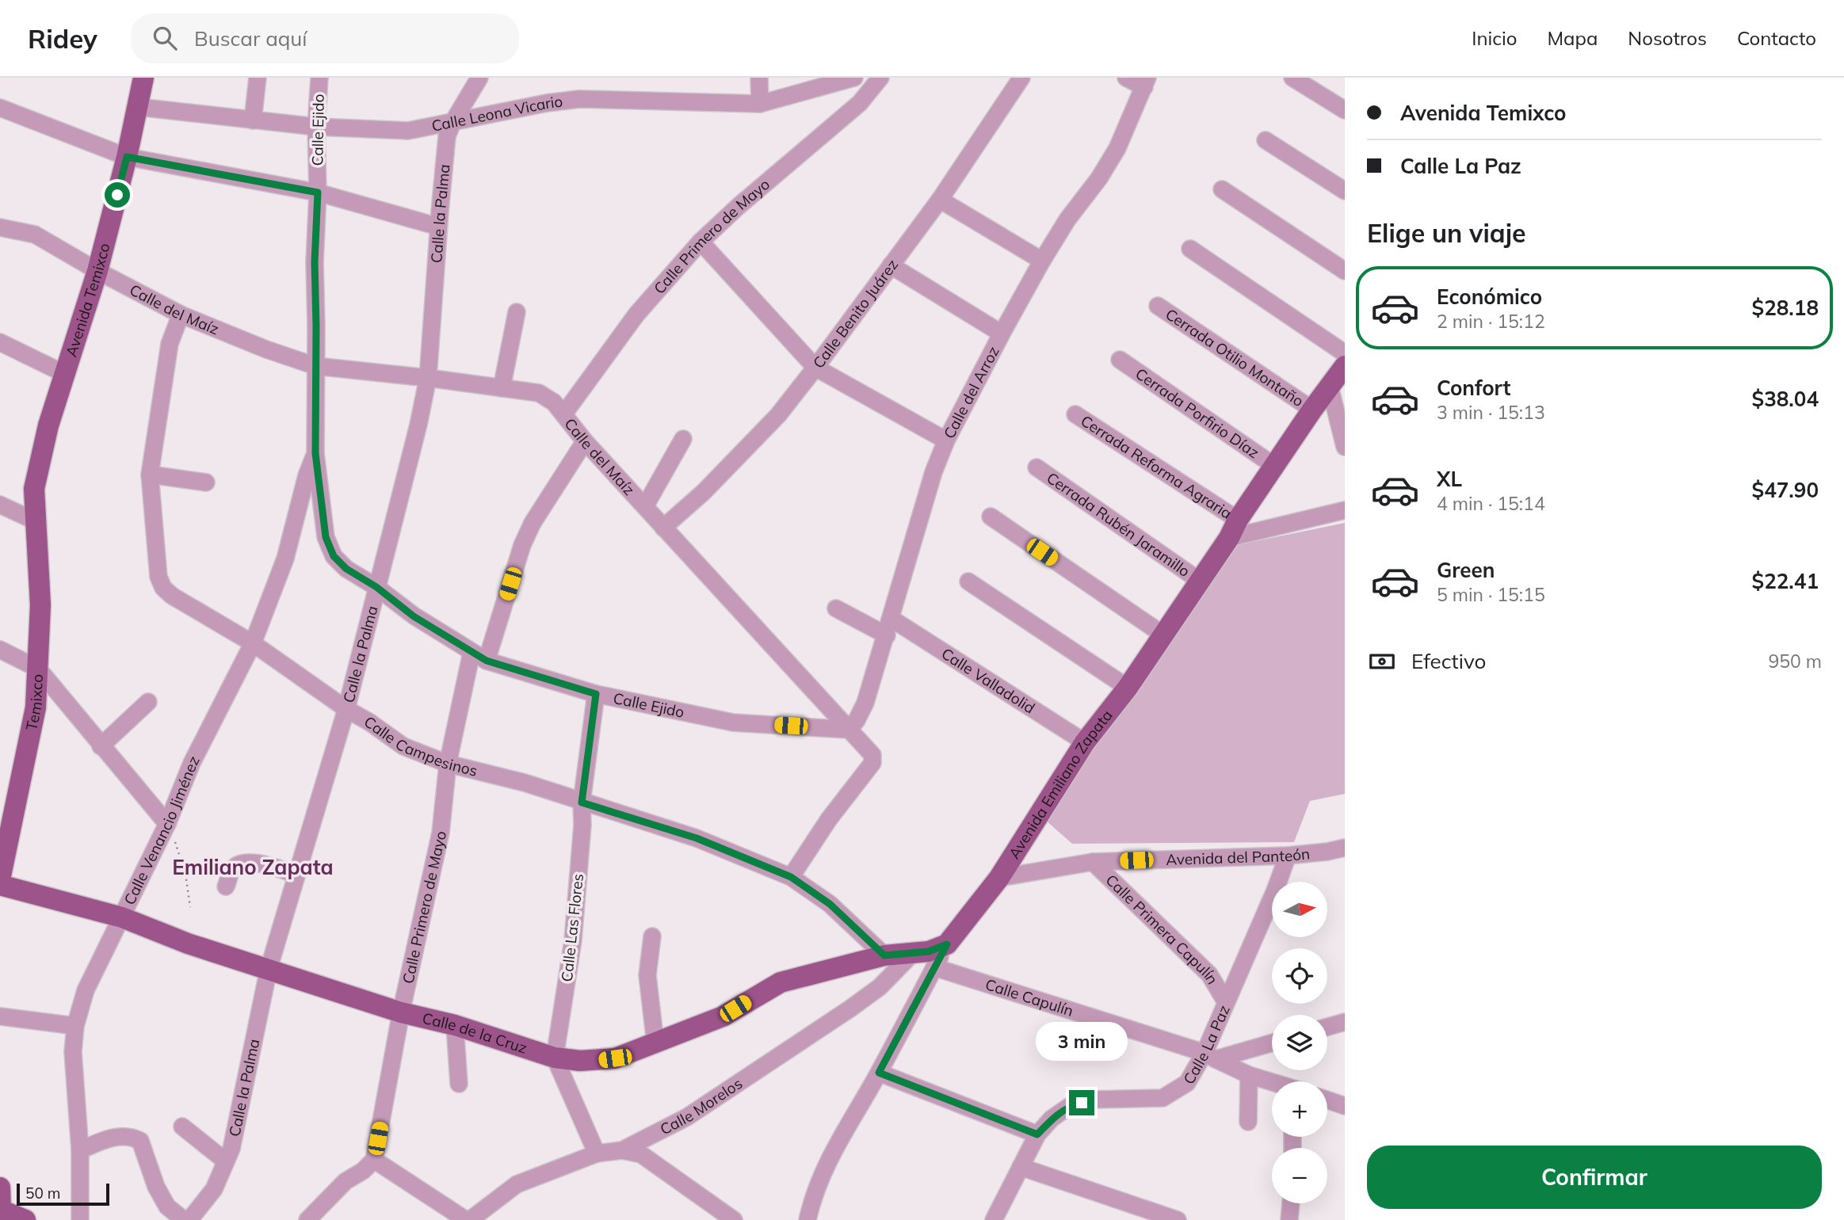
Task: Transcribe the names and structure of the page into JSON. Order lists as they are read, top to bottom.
{
  "streets": {
    "main road": [
      "Avenida Temixco",
      "Temixco",
      "Avenida Emiliano Zapata",
      "Calle de la Cruz"
    ],
    "street": [
      "Calle Leona Vicario",
      "Calle Ejido",
      "Calle la Palma",
      "Calle Primero de Mayo",
      "Calle del Maíz",
      "Calle Benito Juárez",
      "Cerrada Otilio Montaño",
      "Calle del Arroz",
      "Cerrada Porfirio Díaz",
      "Cerrada Reforma Agraria",
      "Cerrada Rubén Jaramillo",
      "Calle Valladolid",
      "Calle Campesinos",
      "Calle Venancio Jiménez",
      "Avenida del Panteón",
      "Calle Las Flores",
      "Calle Primera Capulín",
      "Calle Capulín",
      "Calle La Paz",
      "Calle Morelos"
    ]
  },
  "crossings": [
    ["Calle Leona Vicario", "Calle Ejido"],
    ["Calle Leona Vicario", "Calle la Palma"],
    ["Calle Leona Vicario", "Avenida Temixco"],
    ["Calle Ejido", "Calle la Palma"],
    ["Calle Ejido", "Calle Primero de Mayo"],
    ["Calle Ejido", "Calle del Maíz"],
    ["Calle Ejido", "Calle del Arroz"],
    ["Calle Ejido", "Calle Venancio Jiménez"],
    ["Calle Ejido", "Calle Las Flores"],
    ["Calle la Palma", "Calle del Maíz"],
    ["Calle la Palma", "Calle Campesinos"],
    ["Calle la Palma", "Calle de la Cruz"],
    ["Calle Primero de Mayo", "Calle del Maíz"],
    ["Calle Primero de Mayo", "Calle Campesinos"],
    ["Calle Primero de Mayo", "Calle de la Cruz"],
    ["Avenida Temixco", "Calle del Maíz"],
    ["Avenida Temixco", "Temixco"],
    ["Calle del Maíz", "Calle Benito Juárez"],
    ["Calle del Maíz", "Calle del Arroz"],
    ["Calle del Maíz", "Calle Campesinos"],
    ["Cerrada Otilio Montaño", "Avenida Emiliano Zapata"],
    ["Calle del Arroz", "Calle Valladolid"],
    ["Cerrada Porfirio Díaz", "Avenida Emiliano Zapata"],
    ["Cerrada Reforma Agraria", "Avenida Emiliano Zapata"],
    ["Cerrada Rubén Jaramillo", "Avenida Emiliano Zapata"],
    ["Calle Valladolid", "Avenida Emiliano Zapata"],
    ["Calle Campesinos", "Calle Venancio Jiménez"],
    ["Calle Campesinos", "Calle Las Flores"],
    ["Calle Campesinos", "Calle de la Cruz"],
    ["Avenida Emiliano Zapata", "Avenida del Panteón"],
    ["Avenida Emiliano Zapata", "Calle Capulín"],
    ["Avenida Emiliano Zapata", "Calle de la Cruz"],
    ["Calle Venancio Jiménez", "Calle de la Cruz"],
    ["Avenida del Panteón", "Calle Primera Capulín"],
    ["Avenida del Panteón", "Calle La Paz"],
    ["Calle Las Flores", "Calle de la Cruz"],
    ["Calle Primera Capulín", "Calle La Paz"],
    ["Calle Capulín", "Calle La Paz"],
    ["Calle de la Cruz", "Calle Morelos"]
  ],
  "districts": ["Emiliano Zapata"],
  "scale_bar": "50 m",
  "north": "right",
  "page": {
    "header": "Ridey",
    "search": "Buscar aquí",
    "nav": [
      "Inicio",
      "Mapa",
      "Nosotros",
      "Contacto"
    ],
    "banner": ["Avenida Temixco", "Calle La Paz"],
    "heading": "Elige un viaje",
    "list": [
      {
        "name": "Económico",
        "note": "2 min · 15:12",
        "value": "$28.18"
      },
      {
        "name": "Confort",
        "note": "3 min · 15:13",
        "value": "$38.04"
      },
      {
        "name": "XL",
        "note": "4 min · 15:14",
        "value": "$47.90"
      },
      {
        "name": "Green",
        "note": "5 min · 15:15",
        "value": "$22.41"
      }
    ],
    "pay": ["Efectivo", "950 m"],
    "map_buttons": ["+", "−"],
    "bubble": "3 min",
    "buttons": "Confirmar",
    "scale": "50 m"
  }
}
